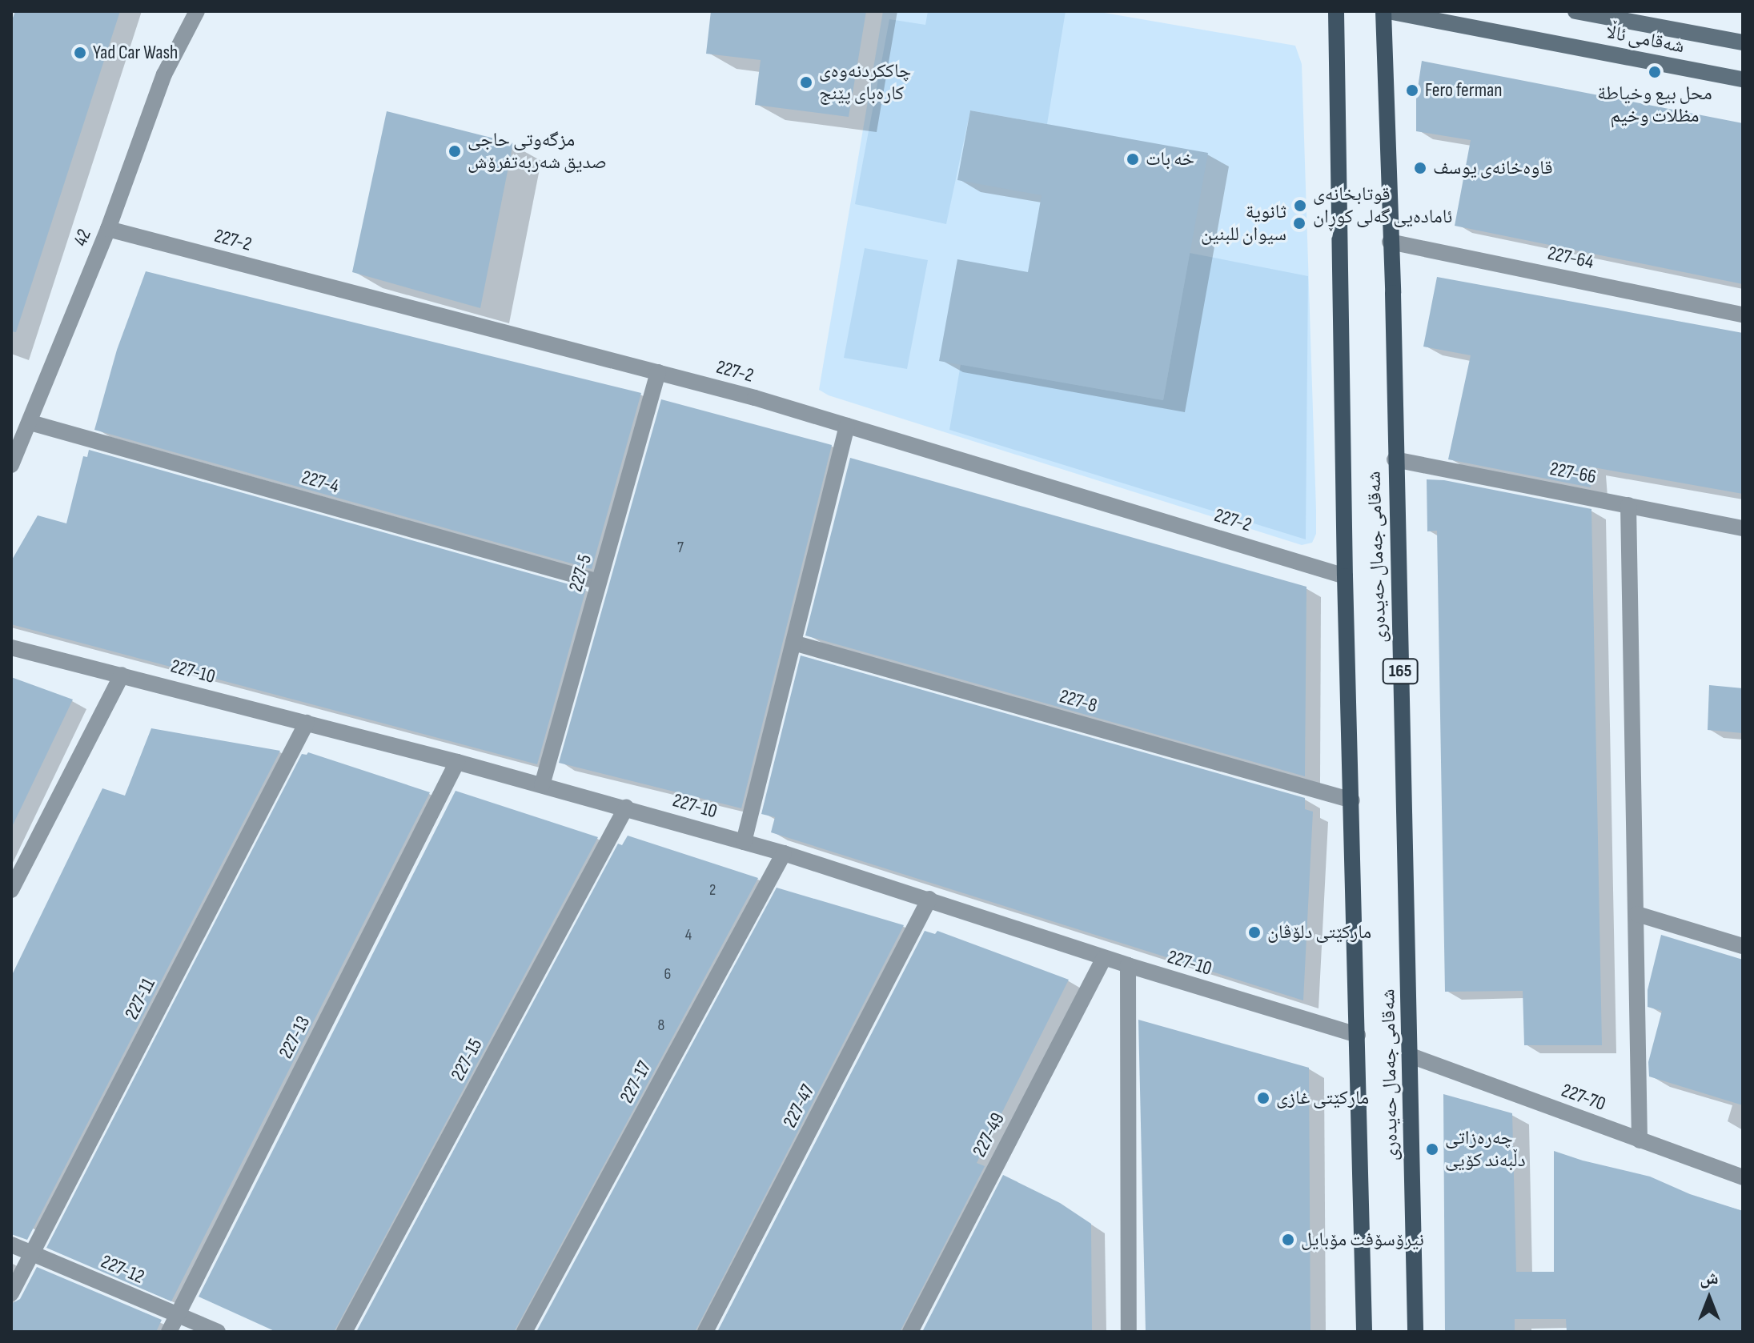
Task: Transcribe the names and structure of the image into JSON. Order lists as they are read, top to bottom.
{
  "streets": {
    "main road": ["شه‌قامی ئاڵا", "شەقامی جەمال حەیدەری", "165"],
    "street": [
      "42",
      "227-2",
      "227-64",
      "227-66",
      "227-4",
      "227-5",
      "227-10",
      "227-8",
      "227-11",
      "227-13",
      "227-15",
      "227-17",
      "227-70",
      "227-47",
      "227-49",
      "227-12"
    ]
  },
  "crossings": [
    ["شه‌قامی ئاڵا", "شەقامی جەمال حەیدەری"],
    ["42", "227-2"],
    ["42", "227-4"],
    ["227-2", "شەقامی جەمال حەیدەری"],
    ["227-2", "227-5"],
    ["227-64", "شەقامی جەمال حەیدەری"],
    ["227-66", "شەقامی جەمال حەیدەری"],
    ["227-4", "227-5"],
    ["شەقامی جەمال حەیدەری", "227-10"],
    ["شەقامی جەمال حەیدەری", "227-8"],
    ["شەقامی جەمال حەیدەری", "227-70"],
    ["227-5", "227-10"],
    ["227-10", "227-11"],
    ["227-10", "227-13"],
    ["227-10", "227-15"],
    ["227-10", "227-17"],
    ["227-10", "227-47"],
    ["227-10", "227-49"],
    ["227-11", "227-12"],
    ["227-13", "227-12"]
  ],
  "places": [
    "Yad Car Wash",
    "محل بيع وخياطة مظلات وخيم",
    "چاككردنەوەی كارەبای پێنج",
    "Fero ferman",
    "مزگەوتی حاجی صدیق شەربەتفرۆش",
    "خه بات",
    "قاوەخانەی یوسف",
    "قوتابخانەی ئامادەیی گەلی کوڕان",
    "ثانوية سيوان للبنين",
    "ماركێتی دلۆڤان",
    "ماركێتی غازی",
    "چەرەزاتی دڵبەند کۆیی",
    "نیرۆسۆفت مۆبایل"
  ],
  "house_numbers": [
    "7",
    "2",
    "4",
    "6",
    "8"
  ],
  "north": "top"
}
